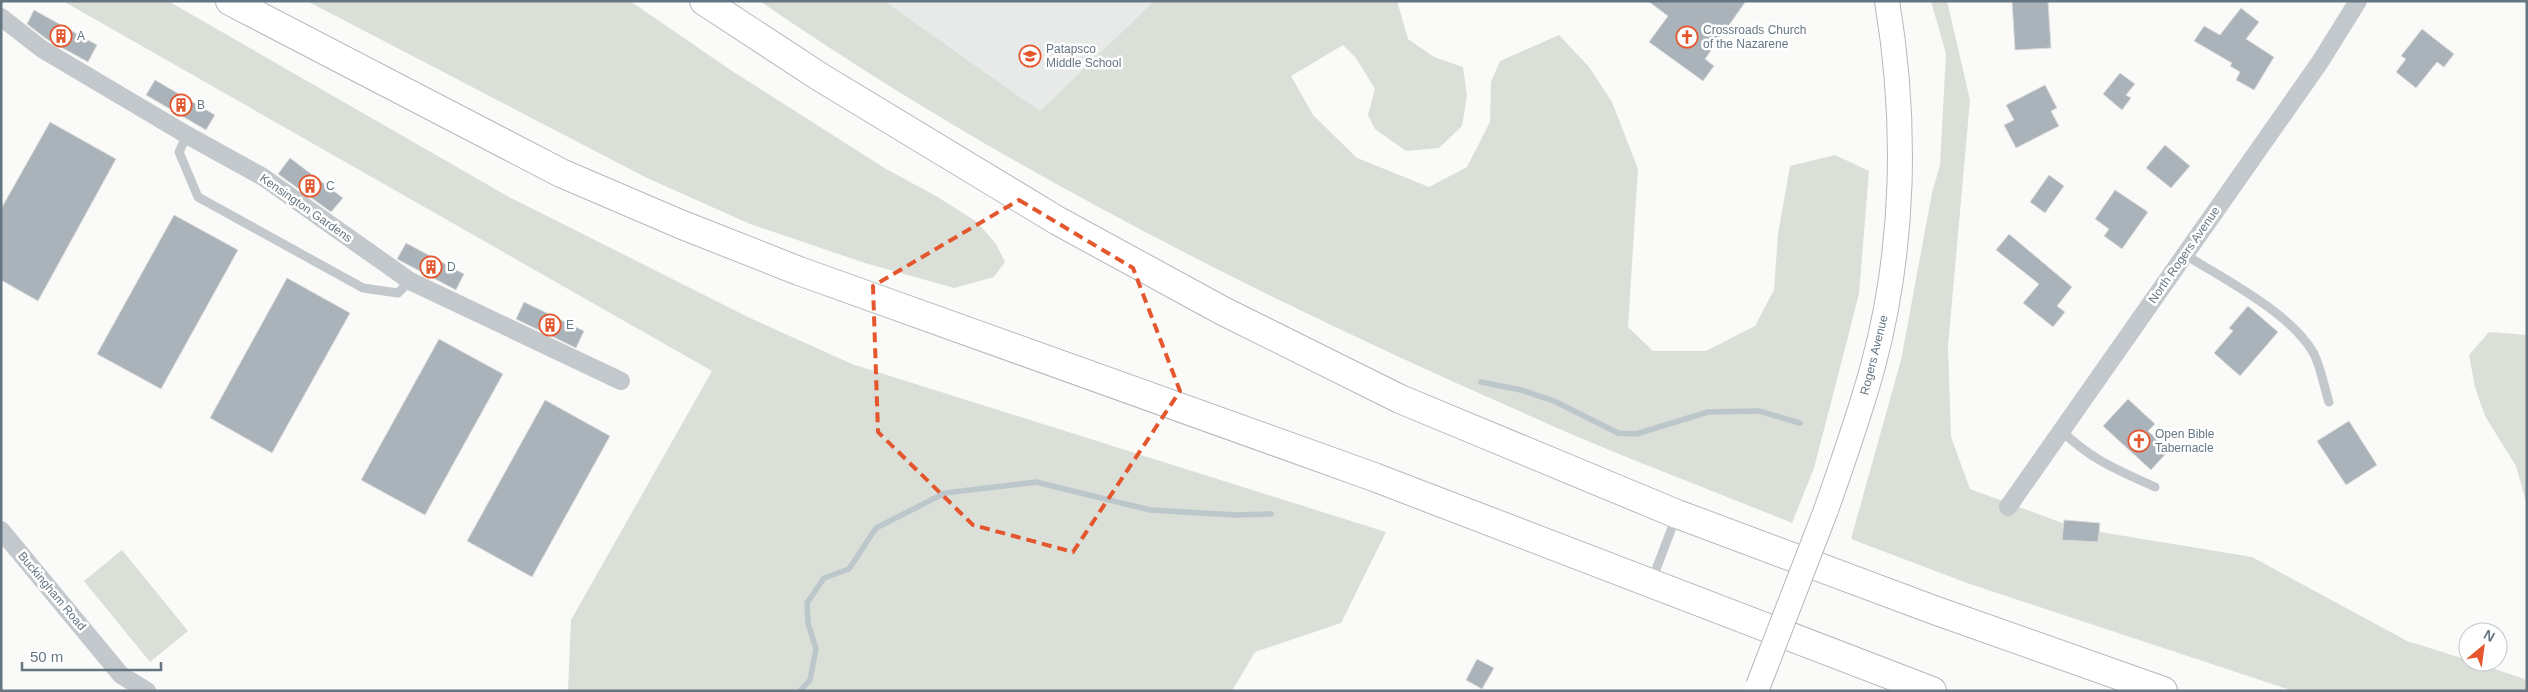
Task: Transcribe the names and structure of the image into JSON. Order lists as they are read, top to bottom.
{
  "streets": {
    "main road": ["Rogers Avenue"],
    "street": ["Kensington Gardens", "North Rogers Avenue", "Buckingham Road"]
  },
  "places": {
    "building": [
      "A",
      "B",
      "C",
      "D",
      "E"
    ],
    "church": ["Crossroads Church of the Nazarene", "Open Bible Tabernacle"],
    "school or university": ["Patapsco Middle School"]
  },
  "scale_bar": "50 m",
  "north": "top right"
}
